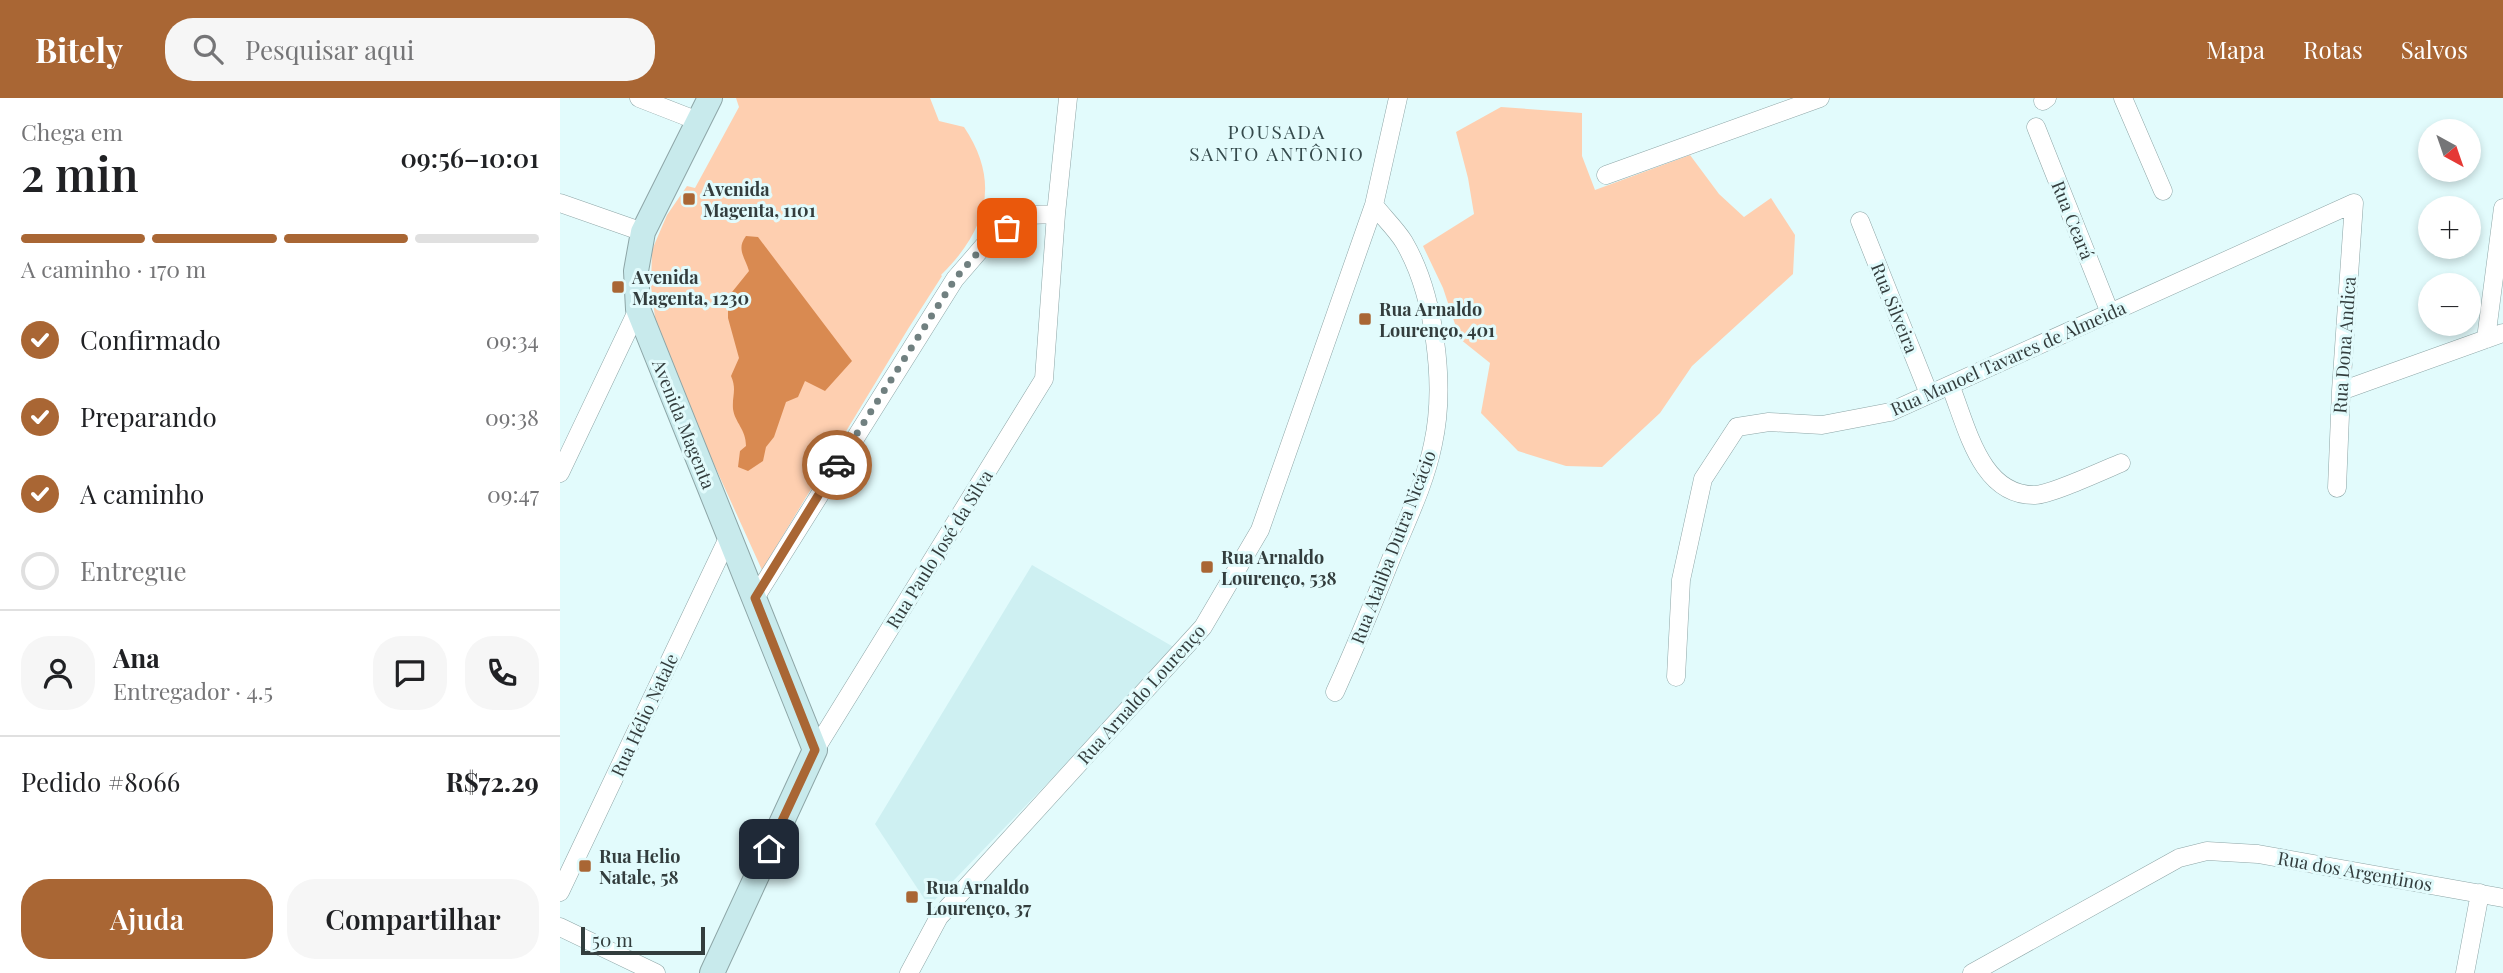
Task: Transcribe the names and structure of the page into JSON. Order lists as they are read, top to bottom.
{
  "streets": {
    "street": [
      "Rua Ceará",
      "Rua Silveira",
      "Rua Dona Andica",
      "Rua Manoel Tavares de Almeida",
      "Avenida Magenta",
      "Rua Ataliba Dutra Nicácio",
      "Rua Paulo José da Silva",
      "Rua Arnaldo Lourenço",
      "Rua Hélio Natale",
      "Rua dos Argentinos"
    ]
  },
  "crossings": [
    ["Rua Ceará", "Rua Manoel Tavares de Almeida"],
    ["Rua Silveira", "Rua Manoel Tavares de Almeida"],
    ["Rua Dona Andica", "Rua Manoel Tavares de Almeida"],
    ["Avenida Magenta", "Rua Paulo José da Silva"],
    ["Avenida Magenta", "Rua Hélio Natale"],
    ["Rua Ataliba Dutra Nicácio", "Rua Arnaldo Lourenço"]
  ],
  "districts": ["POUSADA SANTO ANTÔNIO"],
  "places": {
    "transit": [
      "Avenida Magenta, 1101",
      "Avenida Magenta, 1230",
      "Rua Arnaldo Lourenço, 401",
      "Rua Arnaldo Lourenço, 538",
      "Rua Helio Natale, 58",
      "Rua Arnaldo Lourenço, 37"
    ]
  },
  "scale_bar": "50 m",
  "north": "bottom right",
  "page": {
    "header": "Bitely",
    "search": "Pesquisar aqui",
    "nav": ["Mapa", "Rotas", "Salvos"],
    "heading": ["2 min", "Chega em", "09:56–10:01"],
    "panel": [
      "Ana",
      "Entregador · 4.5",
      "Pedido #8066",
      "R$72.29"
    ],
    "map_buttons": ["+", "−"],
    "bar": "A caminho · 170 m",
    "list": [
      ["Confirmado", "09:34"],
      ["Preparando", "09:38"],
      ["A caminho", "09:47"],
      "Entregue"
    ],
    "buttons": ["Ajuda", "Compartilhar"],
    "scale": "50 m"
  }
}
